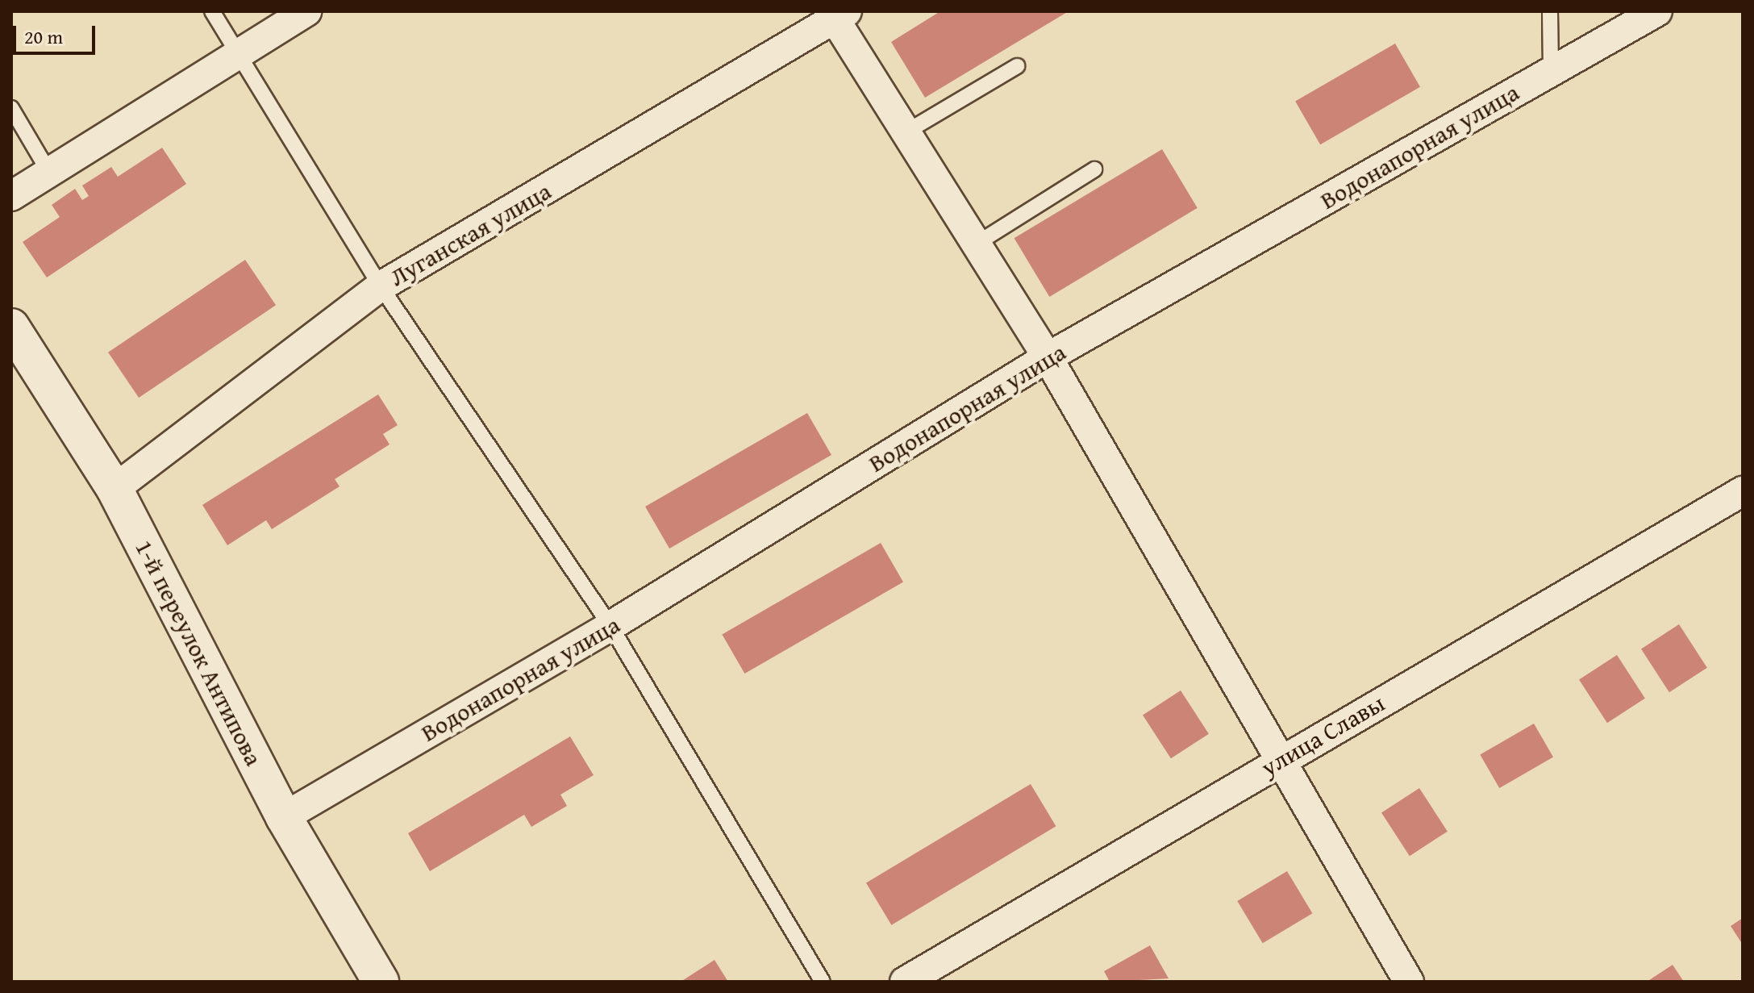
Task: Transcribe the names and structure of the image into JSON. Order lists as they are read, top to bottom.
{
  "streets": {
    "main road": ["1-й переулок Антипова"],
    "street": ["Водонапорная улица", "Луганская улица", "улица Славы"]
  },
  "crossings": [
    ["Водонапорная улица", "1-й переулок Антипова"],
    ["Луганская улица", "1-й переулок Антипова"]
  ],
  "scale_bar": "20 m"
}
